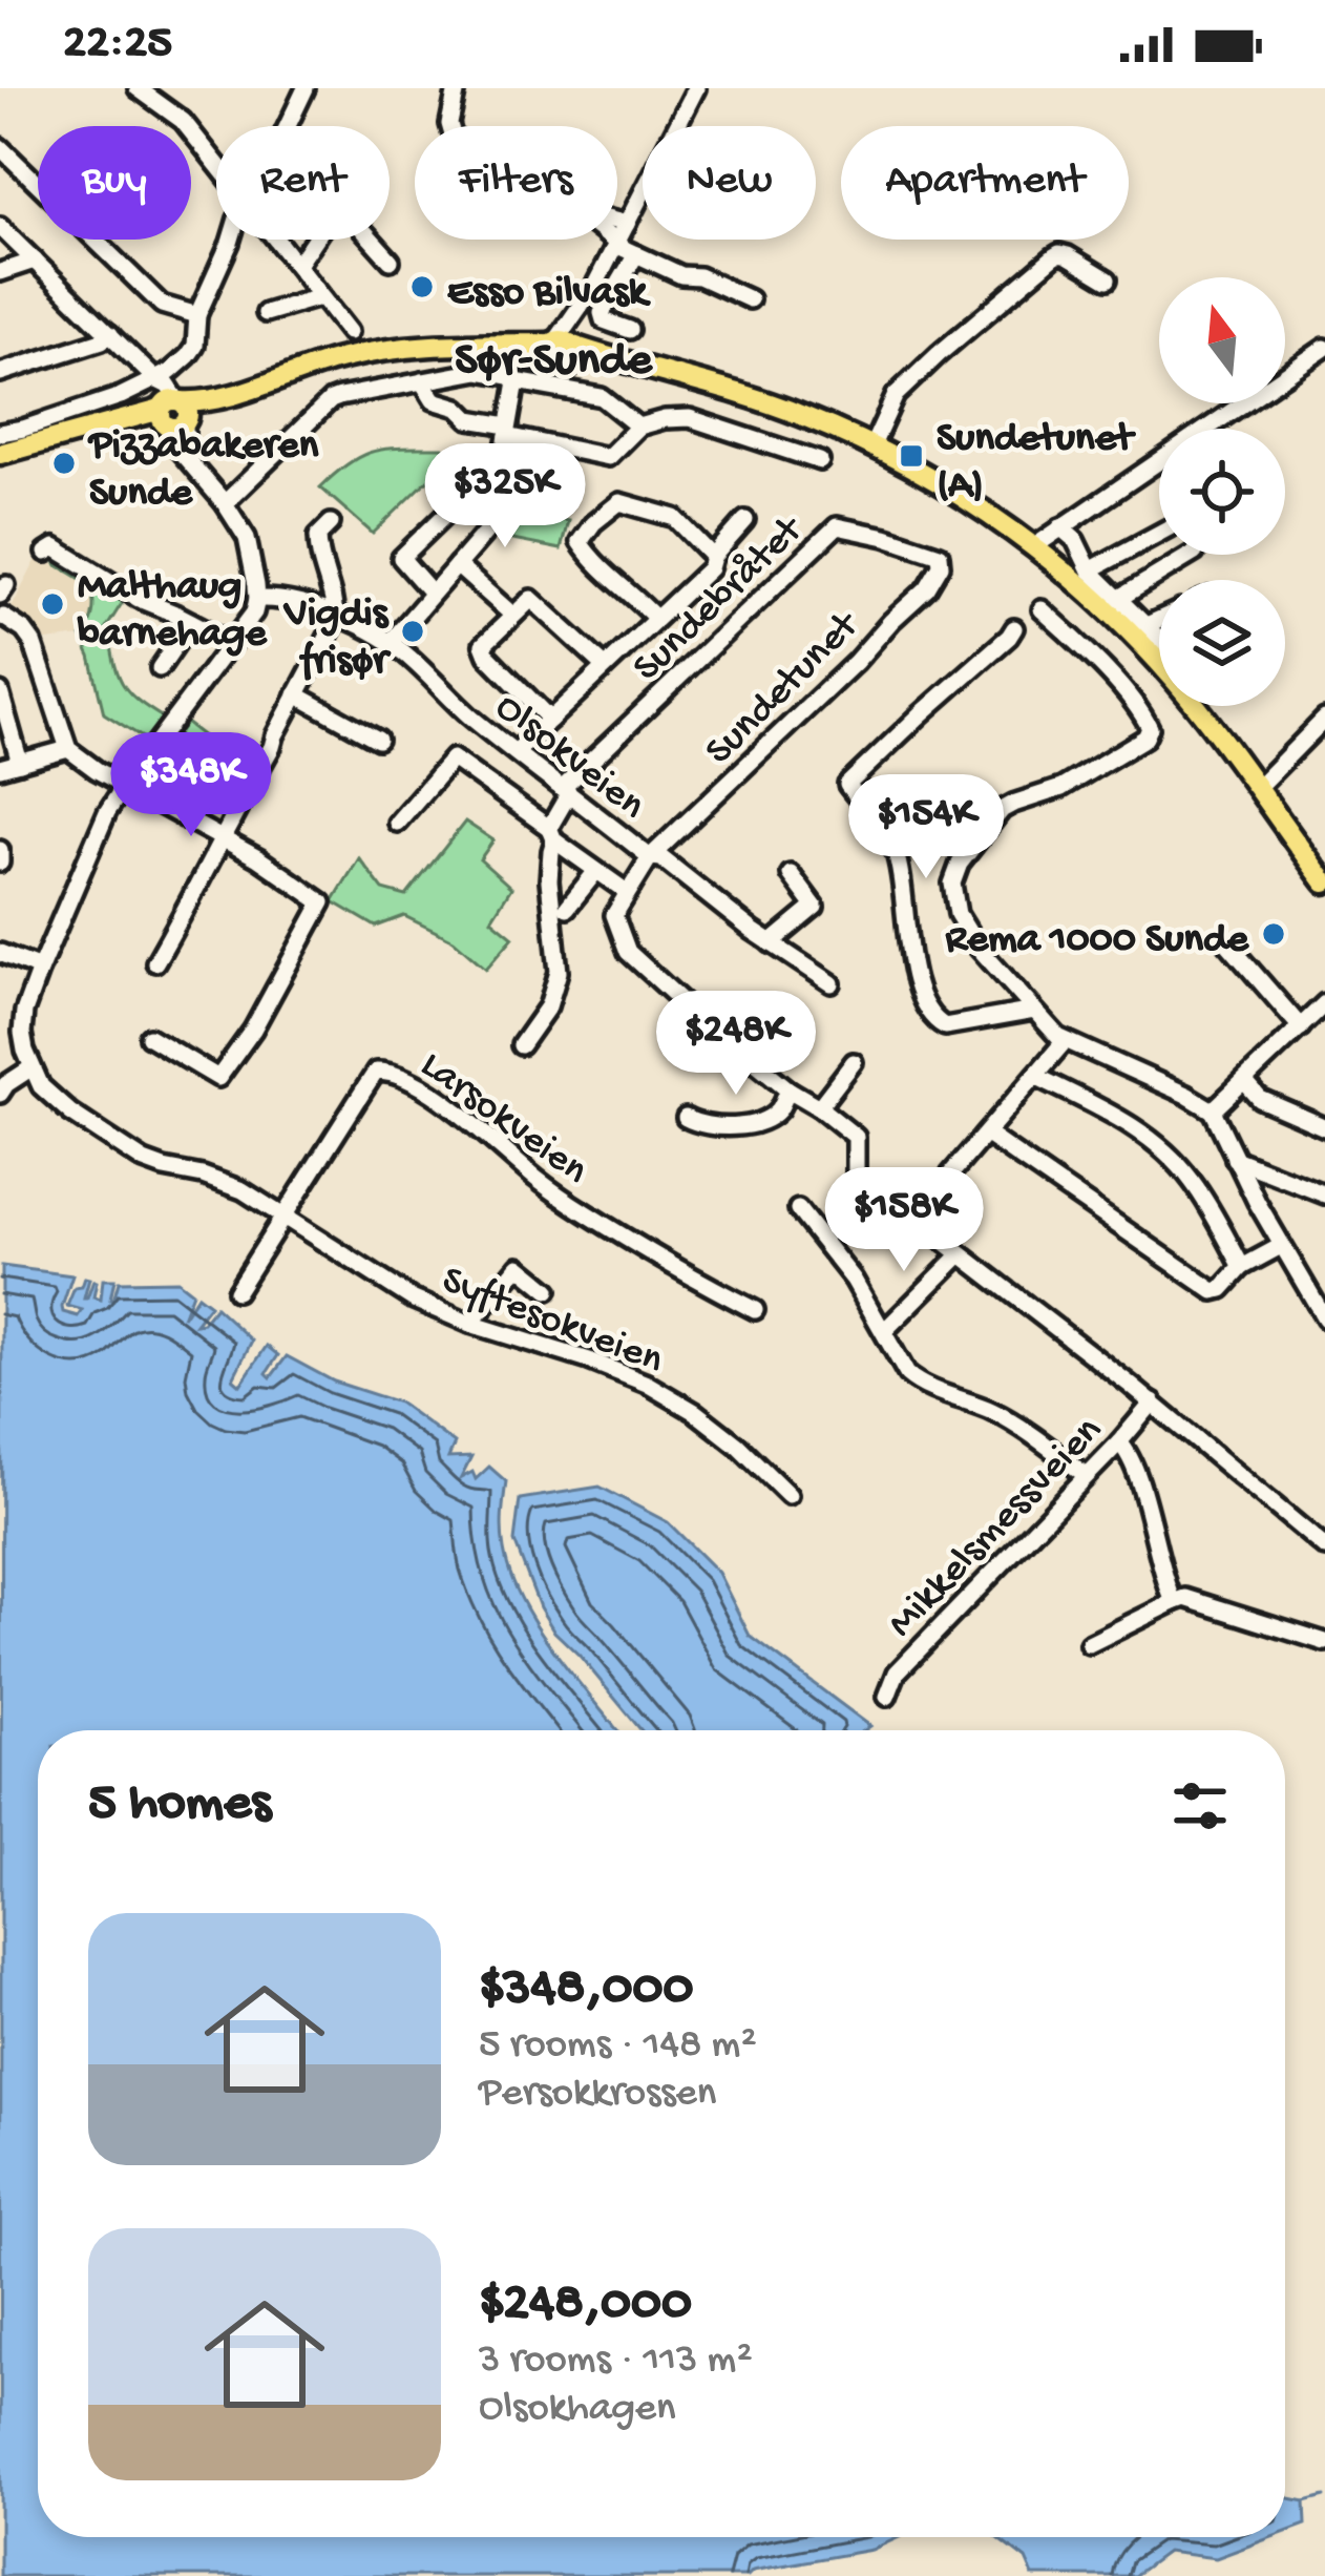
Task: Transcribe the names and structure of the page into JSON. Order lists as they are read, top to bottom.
{
  "streets": {
    "street": [
      "Sundebråtet",
      "Sundetunet",
      "Olsokveien",
      "Larsokveien",
      "Syftesokveien",
      "Mikkelsmessveien"
    ]
  },
  "crossings": [
    ["Sundebråtet", "Sundetunet"],
    ["Sundebråtet", "Olsokveien"],
    ["Sundetunet", "Olsokveien"],
    ["Larsokveien", "Syftesokveien"]
  ],
  "districts": ["Sør-Sunde"],
  "places": {
    "other": [
      "Esso Bilvask",
      "Pizzabakeren Sunde",
      "Malthaug barnehage",
      "Vigdis frisør",
      "Rema 1000 Sunde"
    ],
    "transit": ["Sundetunet (A)"]
  },
  "north": "top",
  "page": {
    "status": "22:25",
    "chip": [
      "Buy",
      "Rent",
      "Filters",
      "New",
      "Apartment"
    ],
    "price": [
      "$325K",
      "$348K",
      "$154K",
      "$248K",
      "$158K"
    ],
    "heading": "5 homes",
    "list": [
      {
        "name": "$348,000",
        "note": "5 rooms · 148 m² · Persokkrossen"
      },
      {
        "name": "$248,000",
        "note": "3 rooms · 113 m² · Olsokhagen"
      }
    ]
  }
}
